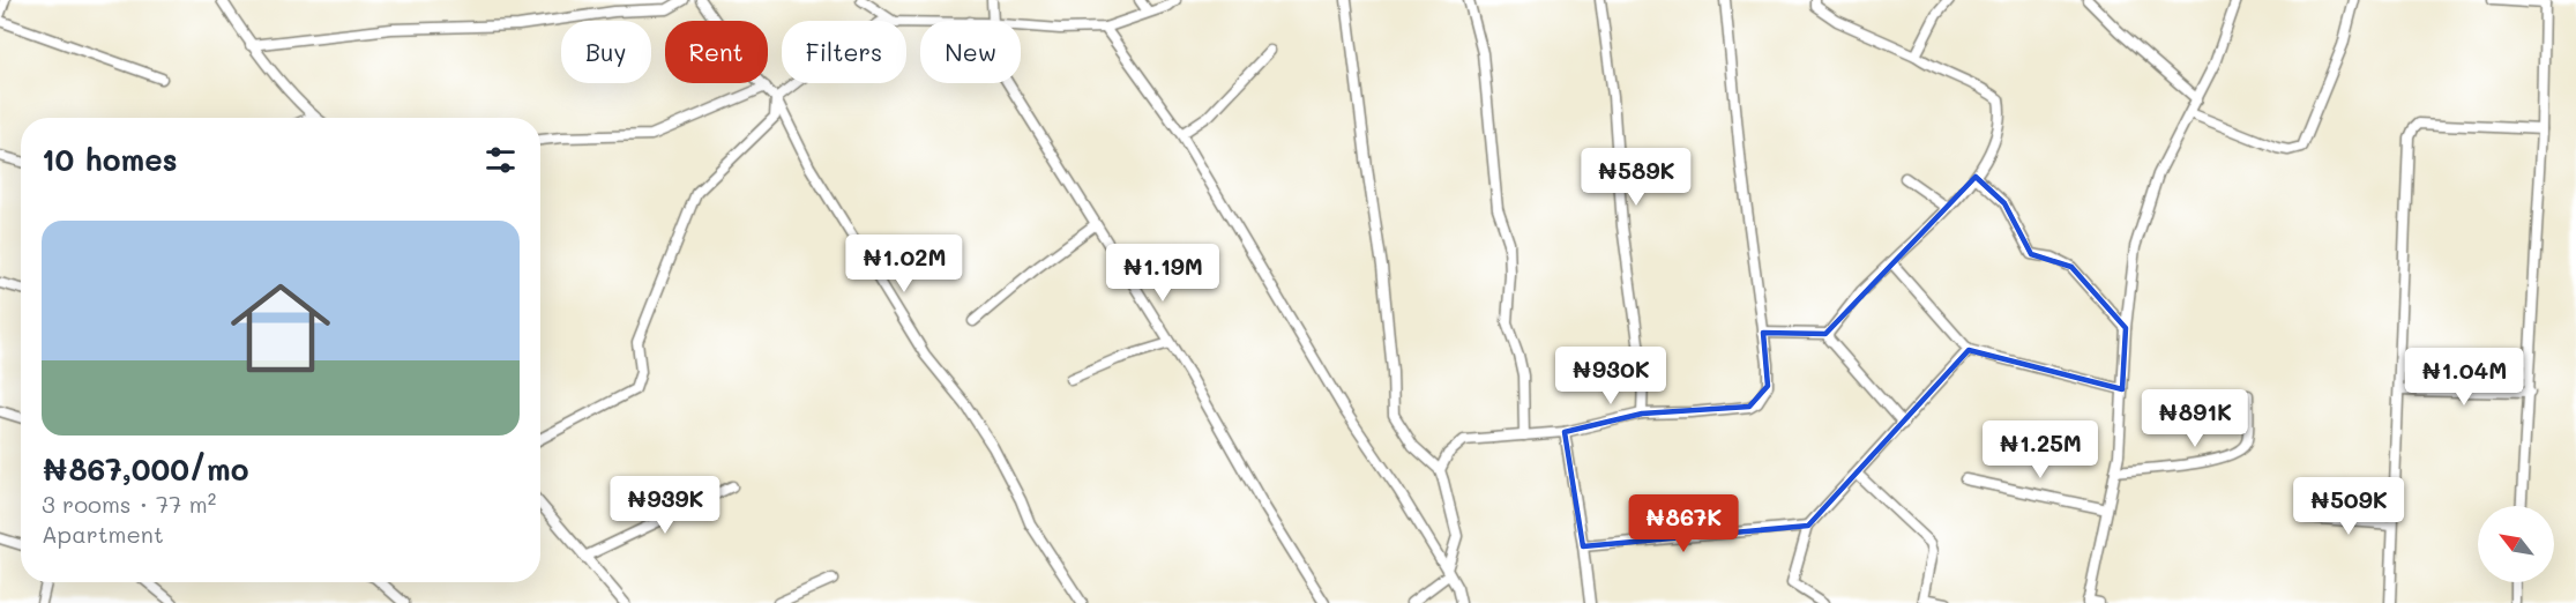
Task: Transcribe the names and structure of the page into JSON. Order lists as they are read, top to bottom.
{
  "north": "top left",
  "page": {
    "chip": [
      "Buy",
      "Rent",
      "Filters",
      "New"
    ],
    "heading": "10 homes",
    "price": [
      "₦589K",
      "₦1.02M",
      "₦1.19M",
      "₦930K",
      "₦1.04M",
      "₦891K",
      "₦1.25M",
      "₦939K",
      "₦509K",
      "₦867K"
    ],
    "list": [
      {
        "name": "₦867,000/mo",
        "note": "3 rooms · 77 m² · Apartment"
      }
    ]
  }
}
